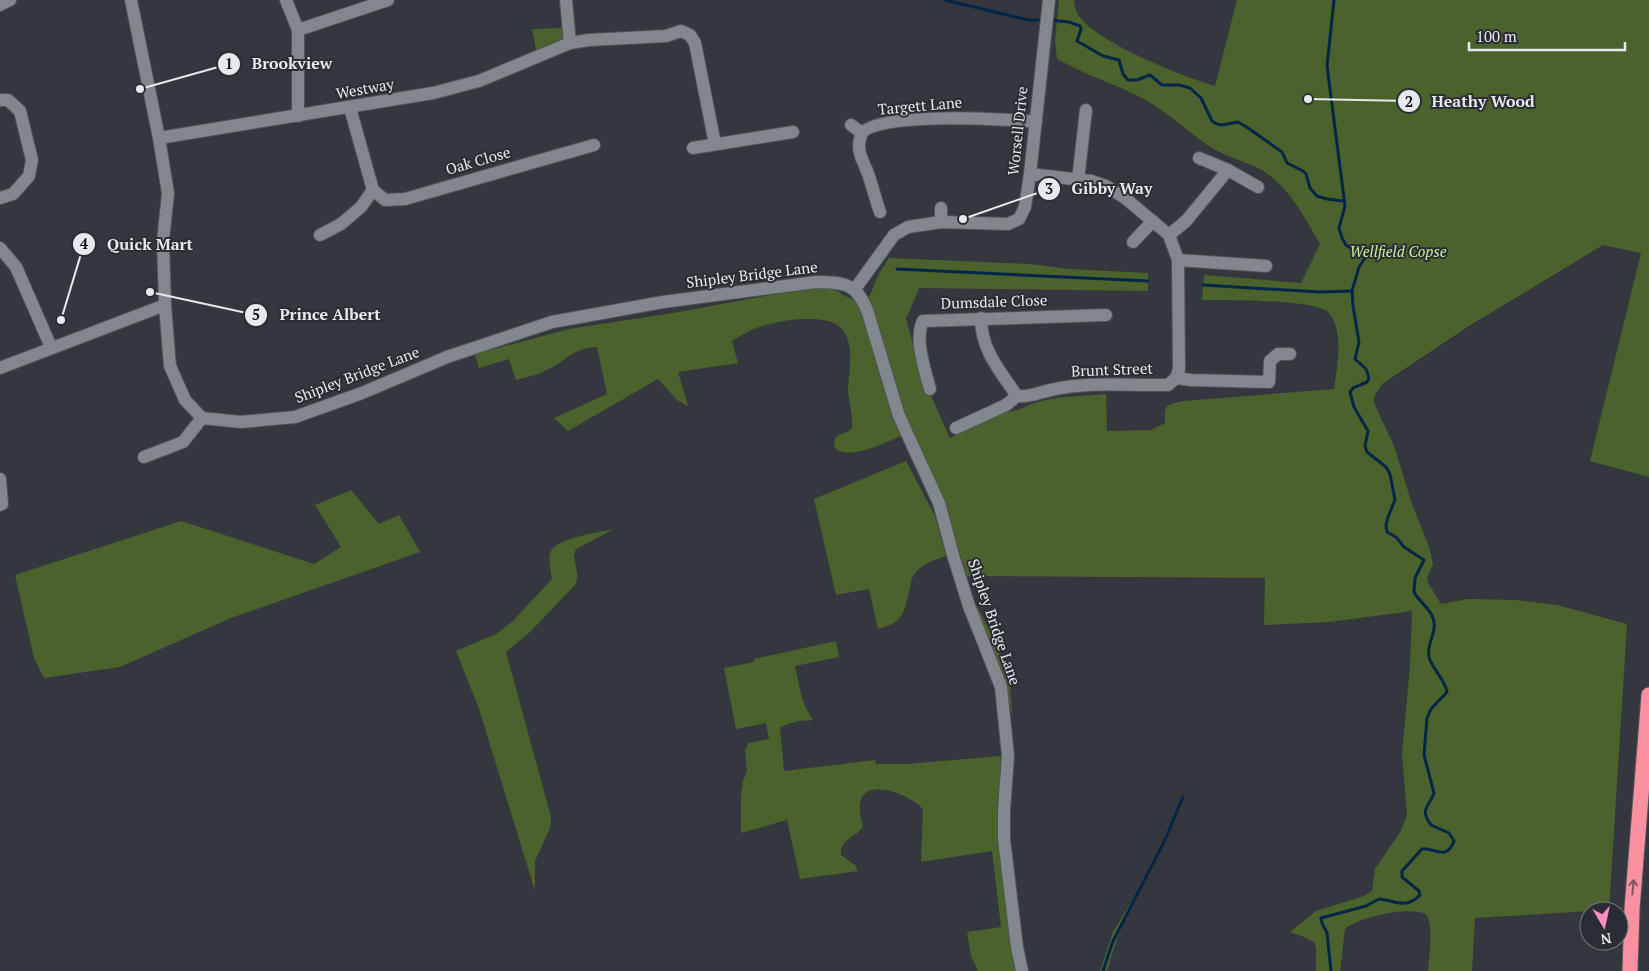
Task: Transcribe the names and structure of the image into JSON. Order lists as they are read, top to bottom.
{
  "streets": {
    "street": [
      "Westway",
      "Targett Lane",
      "Worsell Drive",
      "Oak Close",
      "Shipley Bridge Lane",
      "Dumsdale Close",
      "Brunt Street"
    ]
  },
  "crossings": [
    ["Targett Lane", "Worsell Drive"],
    ["Worsell Drive", "Shipley Bridge Lane"]
  ],
  "parks": ["Wellfield Copse"],
  "places": [
    "Brookview",
    "Heathy Wood",
    "Gibby Way",
    "Prince Albert",
    "Quick Mart"
  ],
  "scale_bar": "100 m",
  "north": "bottom"
}
